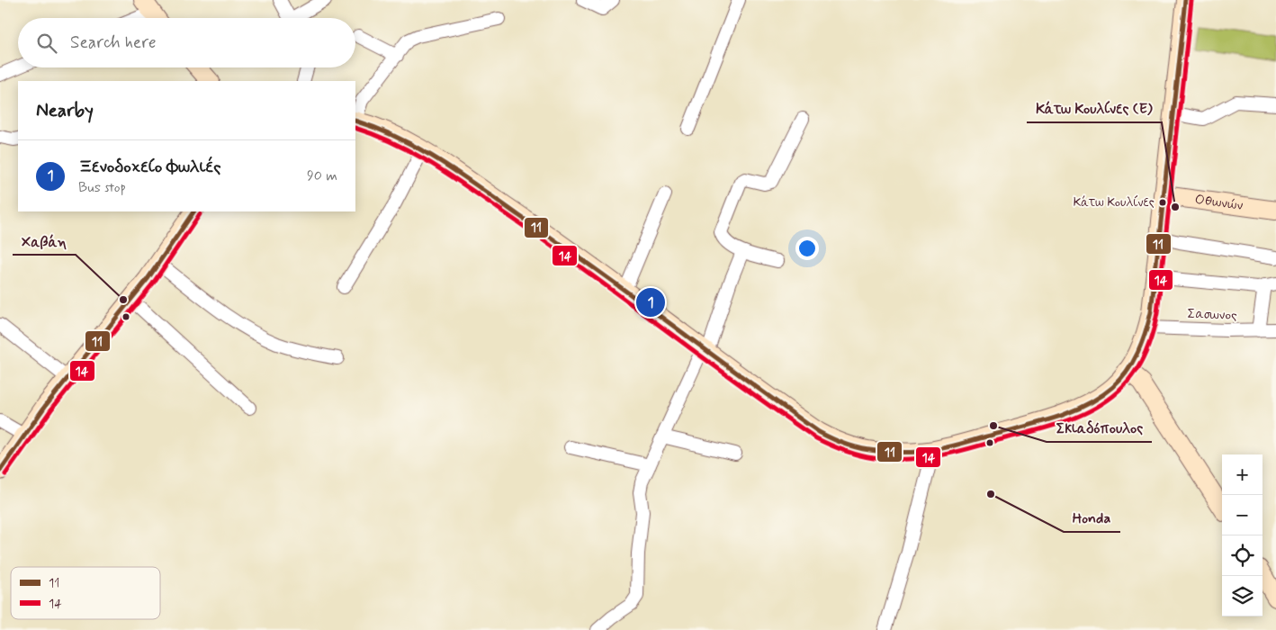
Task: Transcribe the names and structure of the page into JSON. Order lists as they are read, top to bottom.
{
  "streets": {
    "main road": ["Οθωνών"],
    "street": ["Σασωνος"]
  },
  "places": [
    "Κάτω Κουλίνες",
    "Κάτω Κουλίνες (E)",
    "Χαβάη",
    "Σκιαδόπουλος",
    "Honda"
  ],
  "lines": ["transit line 11", "transit line 14"],
  "legend": ["11", "14"],
  "page": {
    "search": "Search here",
    "heading": "Nearby",
    "list": [
      {
        "mark": "1",
        "name": "Ξενοδοχείο Φωλιές",
        "note": "Bus stop",
        "value": "90 m"
      }
    ],
    "pins": "1",
    "map_buttons": ["+", "−"]
  }
}
